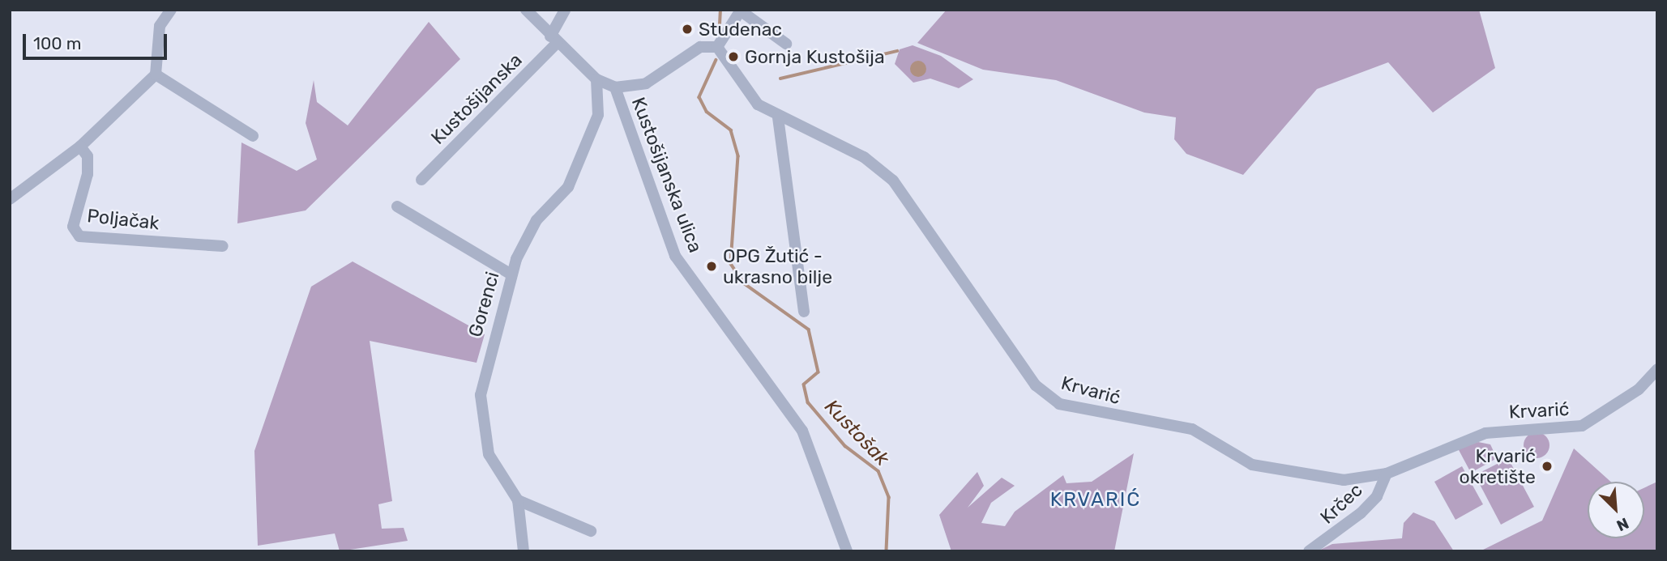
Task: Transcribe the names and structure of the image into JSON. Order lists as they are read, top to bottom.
{
  "streets": {
    "street": [
      "Kustošijanska",
      "Kustošijanska ulica",
      "Poljačak",
      "Gorenci",
      "Krvarić",
      "Krčec"
    ]
  },
  "crossings": [
    ["Kustošijanska", "Kustošijanska ulica"],
    ["Kustošijanska ulica", "Gorenci"],
    ["Krvarić", "Krčec"]
  ],
  "districts": ["KRVARIĆ"],
  "water": ["Kustošak"],
  "places": [
    "Studenac",
    "Gornja Kustošija",
    "OPG Žutić - ukrasno bilje",
    "Krvarić okretište"
  ],
  "scale_bar": "100 m",
  "north": "bottom right"
}
